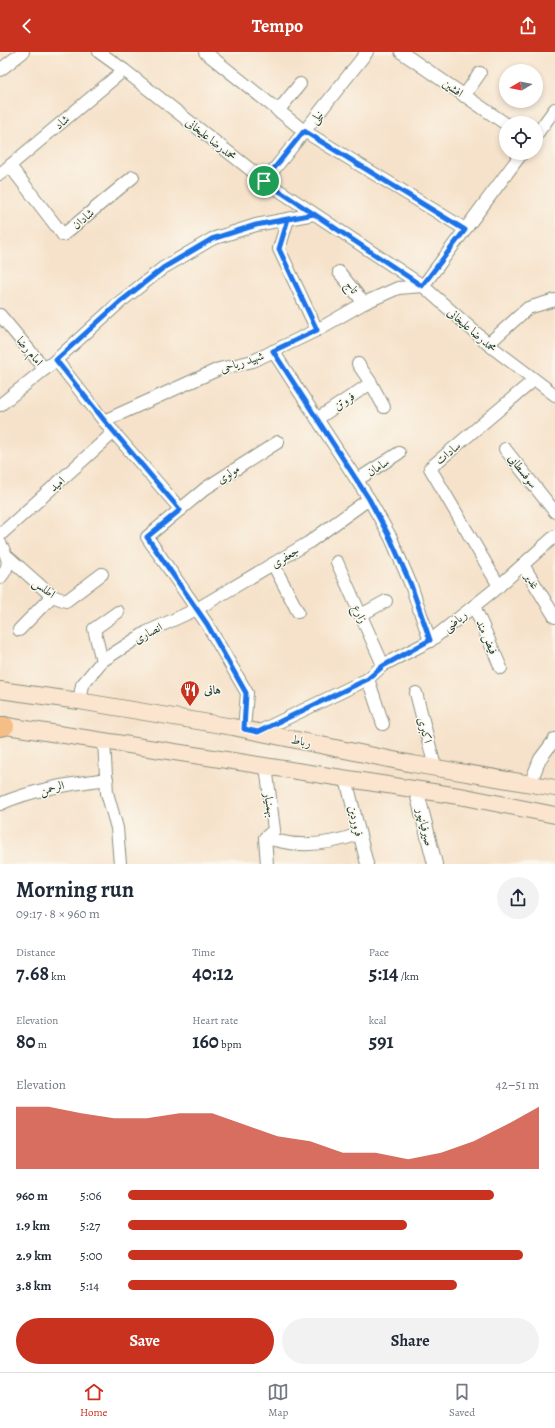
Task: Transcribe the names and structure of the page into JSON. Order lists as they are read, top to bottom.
{
  "streets": {
    "main road": ["رباط"],
    "street": [
      "افشین",
      "نیلی",
      "شاد",
      "محمدرضا علیخانی",
      "شادان",
      "تاج",
      "امام رضا",
      "شهید ریاحی",
      "فروتن",
      "سادات",
      "سامان",
      "سوفسطایی",
      "مولوی",
      "امید",
      "جعفری",
      "غدیر",
      "اطلس",
      "زارع",
      "ریاضی",
      "انصاری",
      "فیض مند",
      "اکبری",
      "الرحمن",
      "بهمنیار",
      "فروردین",
      "صیرفیانپور"
    ]
  },
  "crossings": [
    ["نیلی", "محمدرضا علیخانی"],
    ["شاد", "محمدرضا علیخانی"],
    ["شاد", "شادان"],
    ["محمدرضا علیخانی", "شهید ریاحی"],
    ["محمدرضا علیخانی", "سادات"],
    ["تاج", "شهید ریاحی"],
    ["سادات", "ریاضی"],
    ["مولوی", "جعفری"],
    ["مولوی", "ریاضی"],
    ["مولوی", "انصاری"],
    ["مولوی", "رباط"],
    ["جعفری", "انصاری"],
    ["غدیر", "ریاضی"],
    ["زارع", "ریاضی"],
    ["ریاضی", "فیض مند"],
    ["ریاضی", "رباط"],
    ["انصاری", "رباط"],
    ["اکبری", "رباط"]
  ],
  "places": {
    "restaurant": ["هانی"]
  },
  "north": "left",
  "page": {
    "header": "Tempo",
    "heading": ["Morning run", "09:17 · 8 × 960 m"],
    "stats": [
      ["Distance", "7.68 km"],
      ["Time", "40:12"],
      ["Pace", "5:14 /km"],
      ["Elevation", "80 m"],
      ["Heart rate", "160 bpm"],
      ["kcal", "591"]
    ],
    "chart": ["Elevation", "42–51 m"],
    "list": [
      {
        "name": "960 m",
        "note": "5:06"
      },
      {
        "name": "1.9 km",
        "note": "5:27"
      },
      {
        "name": "2.9 km",
        "note": "5:00"
      },
      {
        "name": "3.8 km",
        "note": "5:14"
      }
    ],
    "buttons": ["Save", "Share"],
    "tabs": ["Home", "Map", "Saved"]
  }
}
